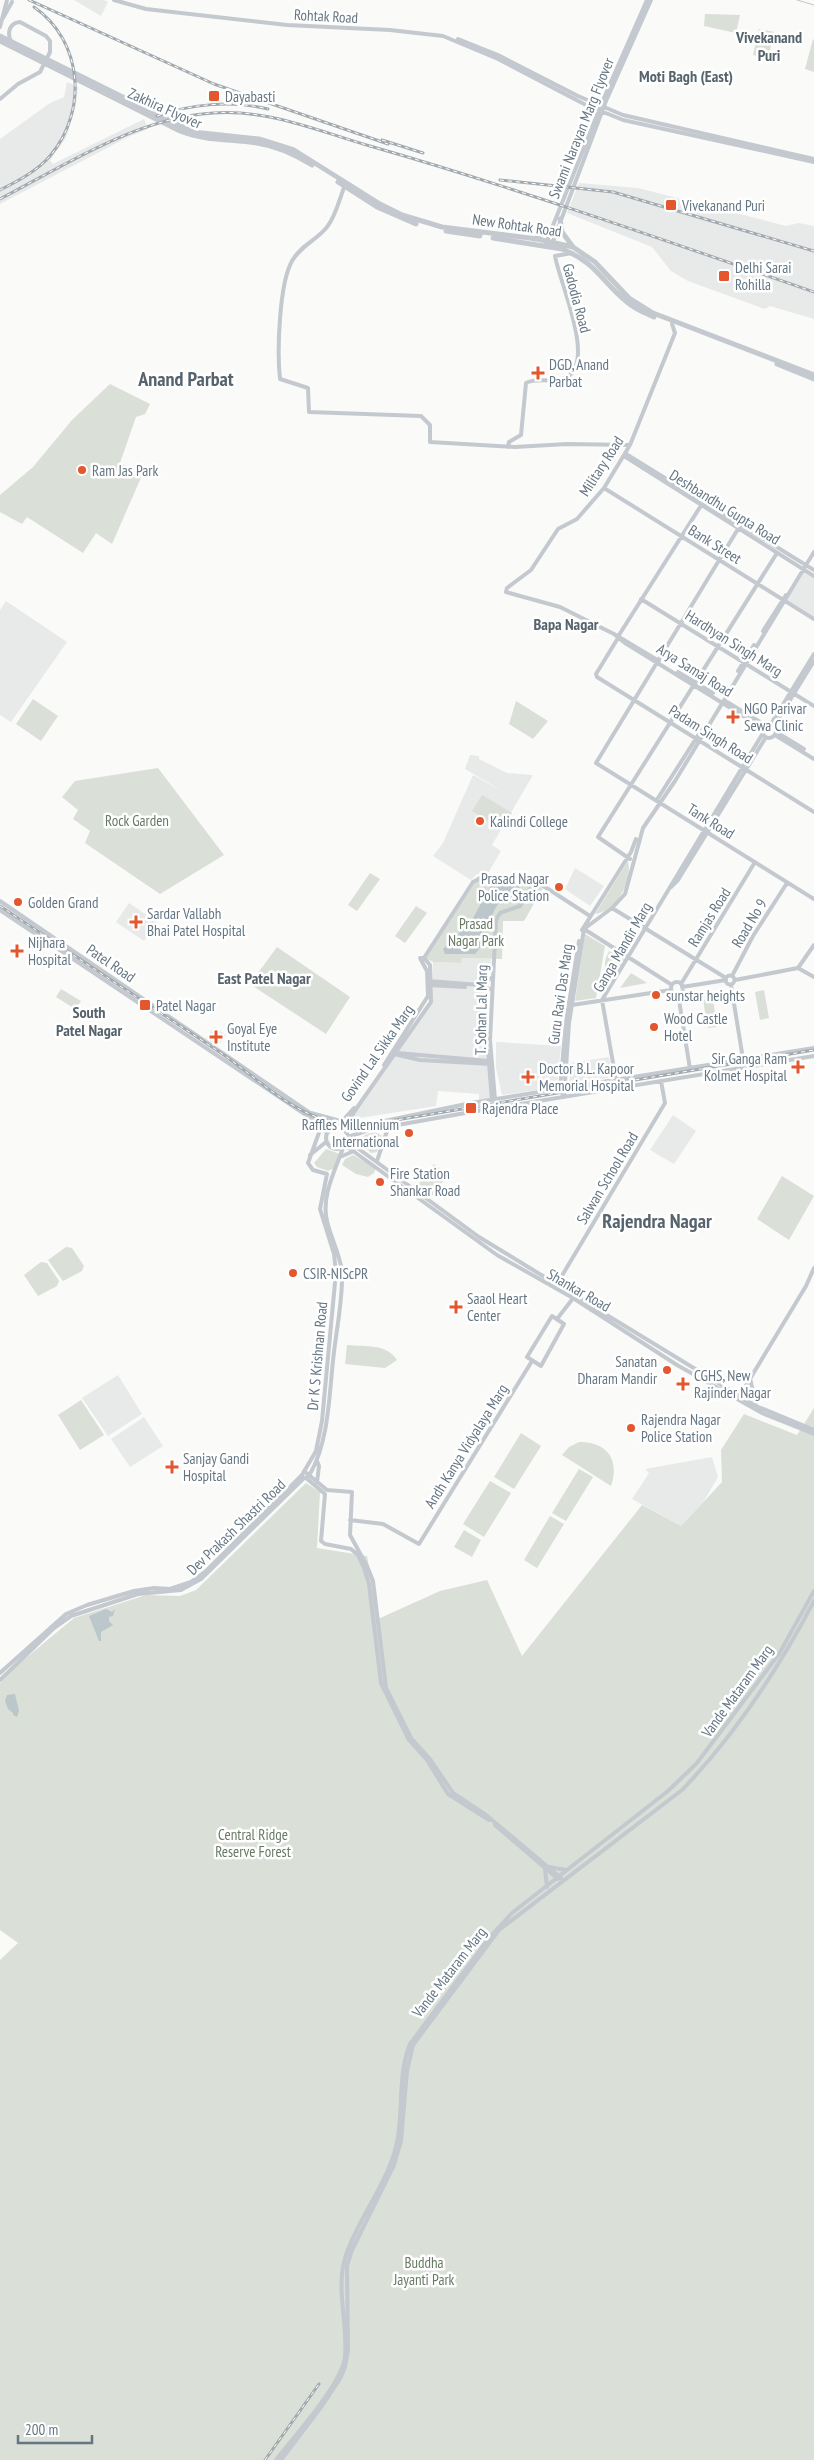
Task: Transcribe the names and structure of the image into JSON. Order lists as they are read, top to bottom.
{
  "streets": {
    "main road": ["Zakhira Flyover", "New Rohtak Road"],
    "street": [
      "Rohtak Road",
      "Swami Narayan Marg Flyover",
      "Gadodia Road",
      "Military Road",
      "Deshbandhu Gupta Road",
      "Bank Street",
      "Hardhyan Singh Marg",
      "Arya Samaj Road",
      "Padam Singh Road",
      "Tank Road",
      "Ramjas Road",
      "Road No 9",
      "Ganga Mandir Marg",
      "Patel Road",
      "Guru Ravi Das Marg",
      "T. Sohan Lal Marg",
      "Govind Lal Sikka Marg",
      "Salwan School Road",
      "Shankar Road",
      "Dr K S Krishnan Road",
      "Andh Kanya Vidyalaya Marg",
      "Dev Prakash Shastri Road",
      "Vande Mataram Marg"
    ]
  },
  "crossings": [
    ["Zakhira Flyover", "New Rohtak Road"],
    ["Swami Narayan Marg Flyover", "New Rohtak Road"],
    ["New Rohtak Road", "Gadodia Road"],
    ["New Rohtak Road", "Military Road"],
    ["Military Road", "Deshbandhu Gupta Road"],
    ["Military Road", "Bank Street"],
    ["Military Road", "Arya Samaj Road"],
    ["Deshbandhu Gupta Road", "Guru Ravi Das Marg"],
    ["Bank Street", "Guru Ravi Das Marg"],
    ["Hardhyan Singh Marg", "Guru Ravi Das Marg"],
    ["Arya Samaj Road", "Padam Singh Road"],
    ["Arya Samaj Road", "Guru Ravi Das Marg"],
    ["Padam Singh Road", "Tank Road"],
    ["Padam Singh Road", "Ganga Mandir Marg"],
    ["Padam Singh Road", "Guru Ravi Das Marg"],
    ["Tank Road", "Ramjas Road"],
    ["Tank Road", "Road No 9"],
    ["Tank Road", "Ganga Mandir Marg"],
    ["Tank Road", "Guru Ravi Das Marg"],
    ["Patel Road", "Govind Lal Sikka Marg"],
    ["Patel Road", "Shankar Road"],
    ["Patel Road", "Dr K S Krishnan Road"],
    ["Govind Lal Sikka Marg", "Shankar Road"],
    ["Govind Lal Sikka Marg", "Dr K S Krishnan Road"],
    ["Salwan School Road", "Shankar Road"],
    ["Shankar Road", "Dr K S Krishnan Road"],
    ["Dr K S Krishnan Road", "Dev Prakash Shastri Road"]
  ],
  "districts": [
    "Vivekanand Puri",
    "Moti Bagh (East)",
    "Anand Parbat",
    "Bapa Nagar",
    "East Patel Nagar",
    "South Patel Nagar",
    "Rajendra Nagar"
  ],
  "parks": [
    "Rock Garden",
    "Prasad Nagar Park",
    "Central Ridge Reserve Forest",
    "Buddha Jayanti Park"
  ],
  "places": {
    "transit": [
      "Dayabasti",
      "Vivekanand Puri",
      "Delhi Sarai Rohilla",
      "Patel Nagar",
      "Rajendra Place"
    ],
    "health": [
      "DGD, Anand Parbat",
      "NGO Parivar Sewa Clinic",
      "Sardar Vallabh Bhai Patel Hospital",
      "Nijhara Hospital",
      "Goyal Eye Institute",
      "Sir Ganga Ram Kolmet Hospital",
      "Doctor B.L. Kapoor Memorial Hospital",
      "Saaol Heart Center",
      "CGHS, New Rajinder Nagar",
      "Sanjay Gandi Hospital"
    ],
    "other": [
      "Ram Jas Park",
      "Kalindi College",
      "Prasad Nagar Police Station",
      "Golden Grand",
      "sunstar heights",
      "Wood Castle Hotel",
      "Raffles Millennium International",
      "Fire Station Shankar Road",
      "CSIR-NIScPR",
      "Sanatan Dharam Mandir",
      "Rajendra Nagar Police Station"
    ]
  },
  "scale_bar": "200 m"
}
